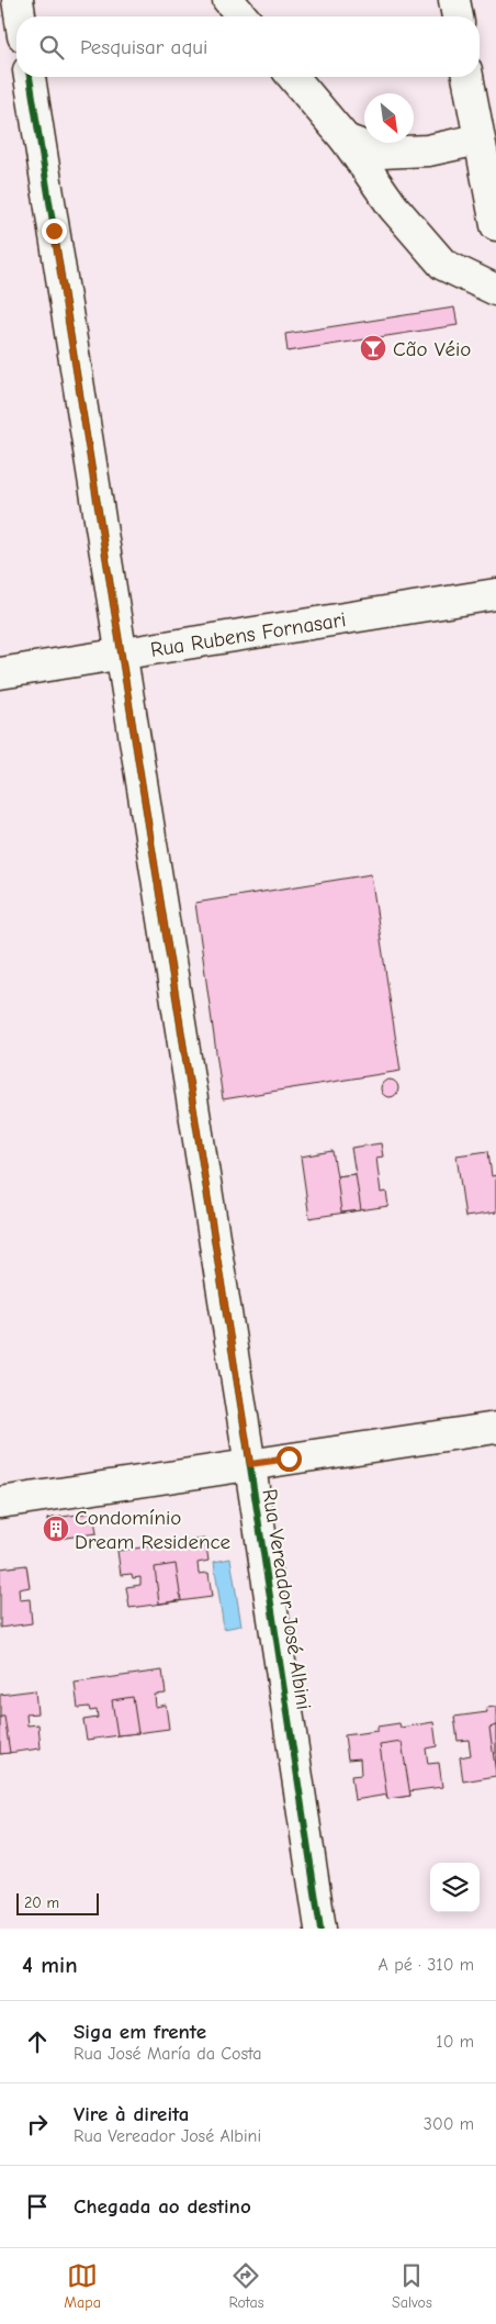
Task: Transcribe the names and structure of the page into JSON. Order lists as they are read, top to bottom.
{
  "streets": {
    "street": ["Rua Rubens Fornasari", "Rua Vereador José Albini"]
  },
  "crossings": [
    ["Rua Rubens Fornasari", "Rua Vereador José Albini"]
  ],
  "places": {
    "bar": ["Cão Véio"],
    "building": ["Condomínio Dream Residence"]
  },
  "scale_bar": "20 m",
  "north": "bottom right",
  "page": {
    "search": "Pesquisar aqui",
    "scale": "20 m",
    "heading": ["4 min", "A pé · 310 m"],
    "list": [
      ["Siga em frente", "Rua José María da Costa", "10 m"],
      ["Vire à direita", "Rua Vereador José Albini", "300 m"],
      "Chegada ao destino"
    ],
    "nav": ["Mapa", "Rotas", "Salvos"]
  }
}
